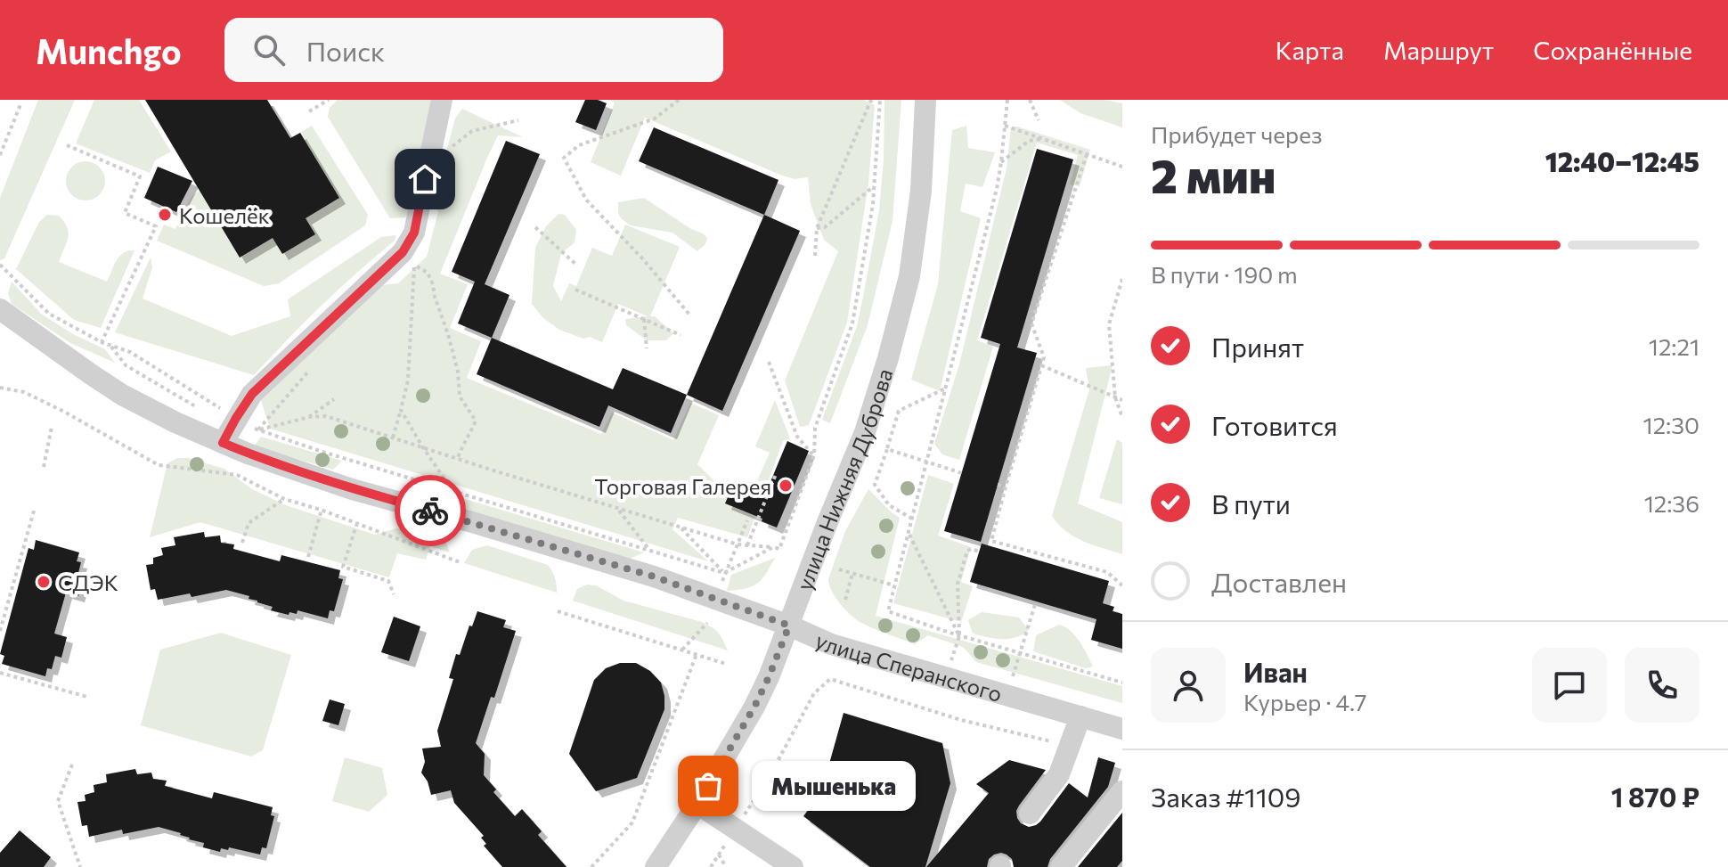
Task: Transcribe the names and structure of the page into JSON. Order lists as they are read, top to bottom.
{
  "streets": {
    "street": ["улица Нижняя Дуброва", "улица Сперанского"]
  },
  "crossings": [
    ["улица Нижняя Дуброва", "улица Сперанского"]
  ],
  "places": [
    "Кошелёк",
    "Торговая Галерея",
    "СДЭК",
    "Мышенька"
  ],
  "page": {
    "header": "Munchgo",
    "search": "Поиск",
    "nav": ["Карта", "Маршрут", "Сохранённые"],
    "heading": ["2 мин", "Прибудет через", "12:40–12:45"],
    "panel": [
      "Иван",
      "Курьер · 4.7",
      "Заказ #1109",
      "1 870 ₽"
    ],
    "bar": "В пути · 190 m",
    "list": [
      ["Принят", "12:21"],
      ["Готовится", "12:30"],
      ["В пути", "12:36"],
      "Доставлен"
    ],
    "bubble": "Мышенька"
  }
}
